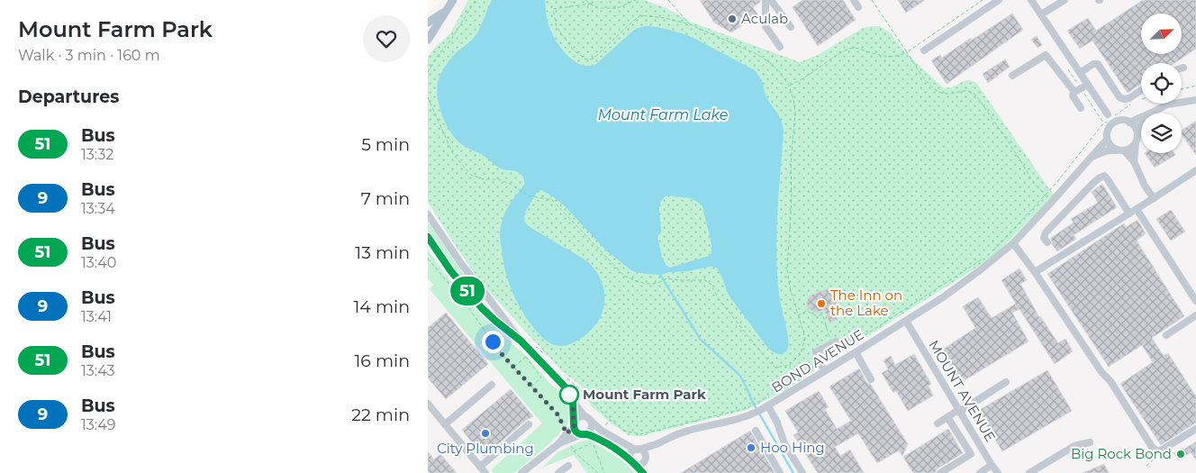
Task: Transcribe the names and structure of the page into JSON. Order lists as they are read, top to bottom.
{
  "streets": {
    "street": ["BOND AVENUE", "MOUNT AVENUE"]
  },
  "crossings": [
    ["BOND AVENUE", "MOUNT AVENUE"]
  ],
  "water": ["Mount Farm Lake"],
  "places": [
    "Aculab",
    "The Inn on the Lake",
    "Mount Farm Park",
    "City Plumbing",
    "Hoo Hing",
    "Big Rock Bond"
  ],
  "lines": ["bus line 51"],
  "north": "top right",
  "page": {
    "heading": [
      ["Mount Farm Park", "Walk · 3 min · 160 m"],
      "Departures"
    ],
    "on_map": "51",
    "list": [
      {
        "mark": "51",
        "name": "Bus",
        "note": "13:32",
        "value": "5 min"
      },
      {
        "mark": "9",
        "name": "Bus",
        "note": "13:34",
        "value": "7 min"
      },
      {
        "mark": "51",
        "name": "Bus",
        "note": "13:40",
        "value": "13 min"
      },
      {
        "mark": "9",
        "name": "Bus",
        "note": "13:41",
        "value": "14 min"
      },
      {
        "mark": "51",
        "name": "Bus",
        "note": "13:43",
        "value": "16 min"
      },
      {
        "mark": "9",
        "name": "Bus",
        "note": "13:49",
        "value": "22 min"
      }
    ]
  }
}
